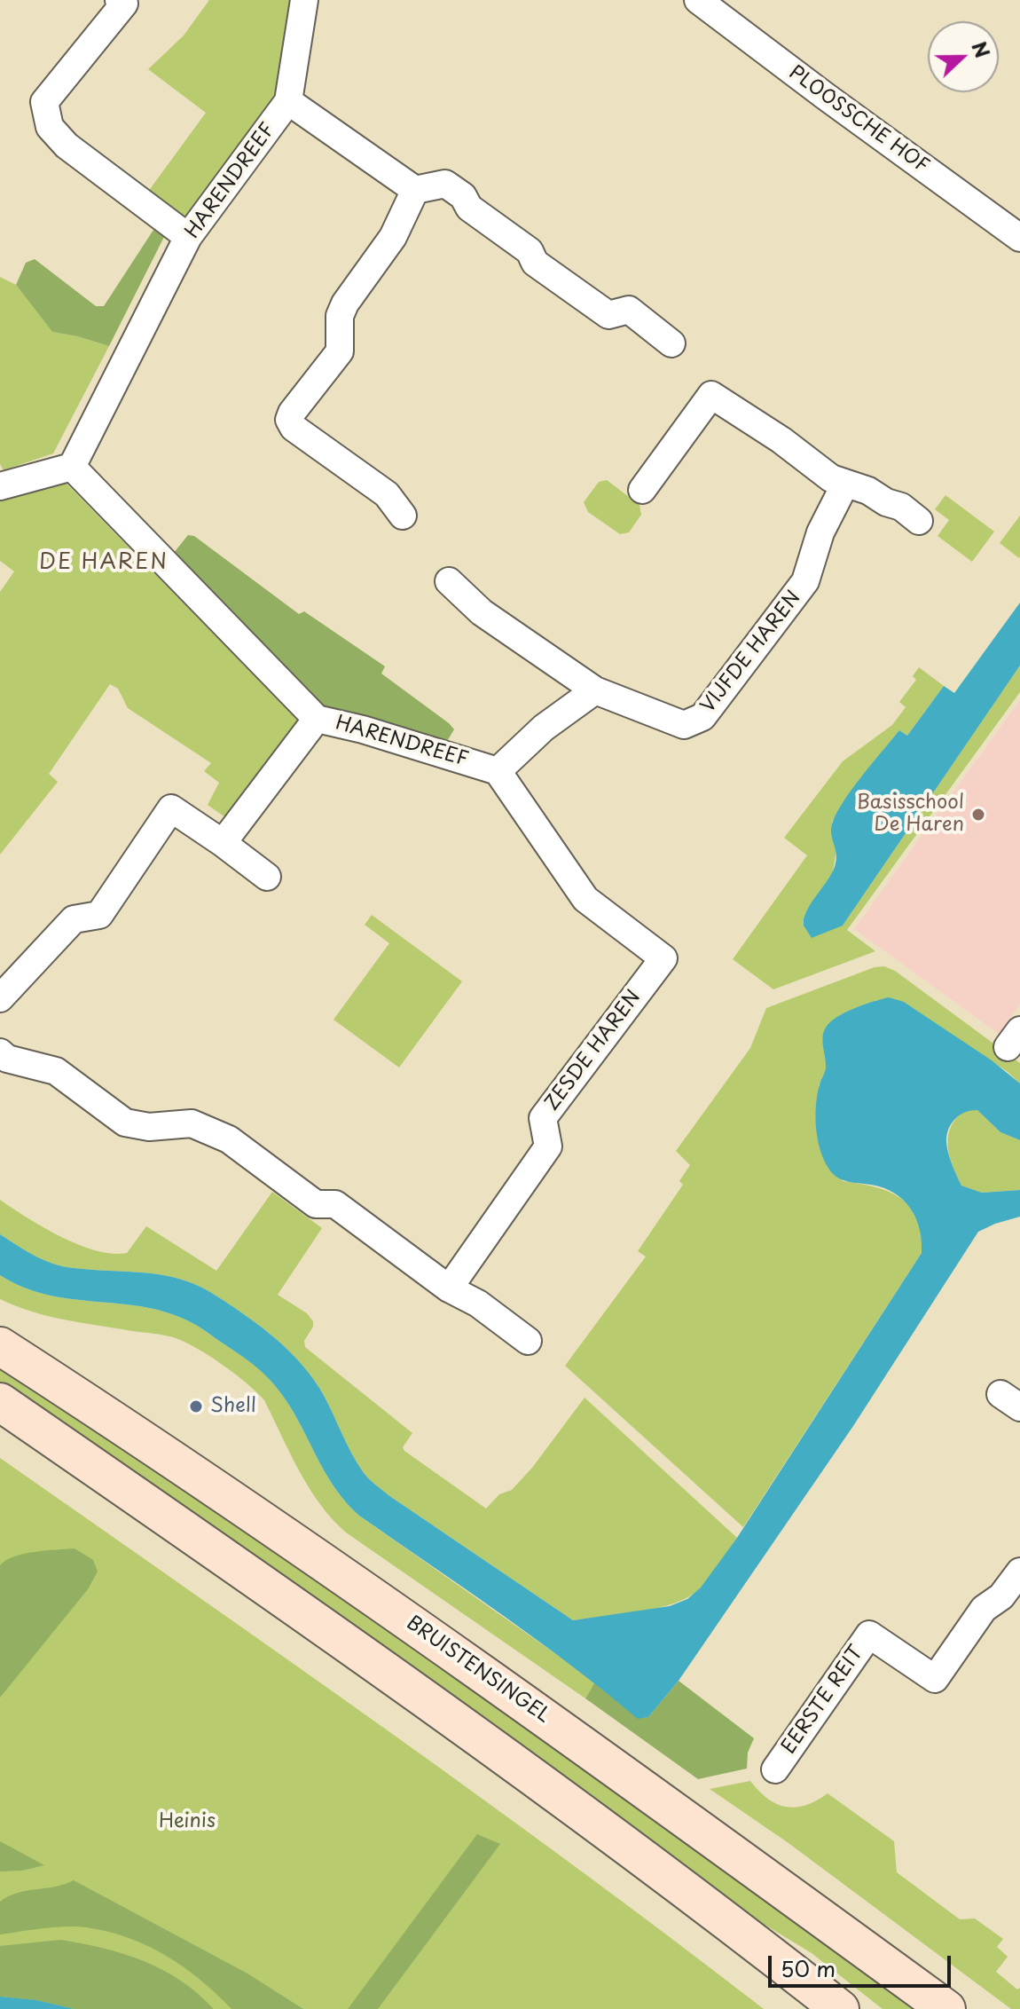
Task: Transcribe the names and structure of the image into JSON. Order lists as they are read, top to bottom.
{
  "streets": {
    "main road": ["BRUISTENSINGEL"],
    "street": [
      "PLOOSSCHE HOF",
      "HARENDREEF",
      "VIJFDE HAREN",
      "ZESDE HAREN",
      "EERSTE REIT"
    ]
  },
  "crossings": [
    ["HARENDREEF", "ZESDE HAREN"]
  ],
  "districts": ["DE HAREN"],
  "parks": ["Heinis"],
  "places": ["Basisschool De Haren", "Shell"],
  "scale_bar": "50 m",
  "north": "right"
}
